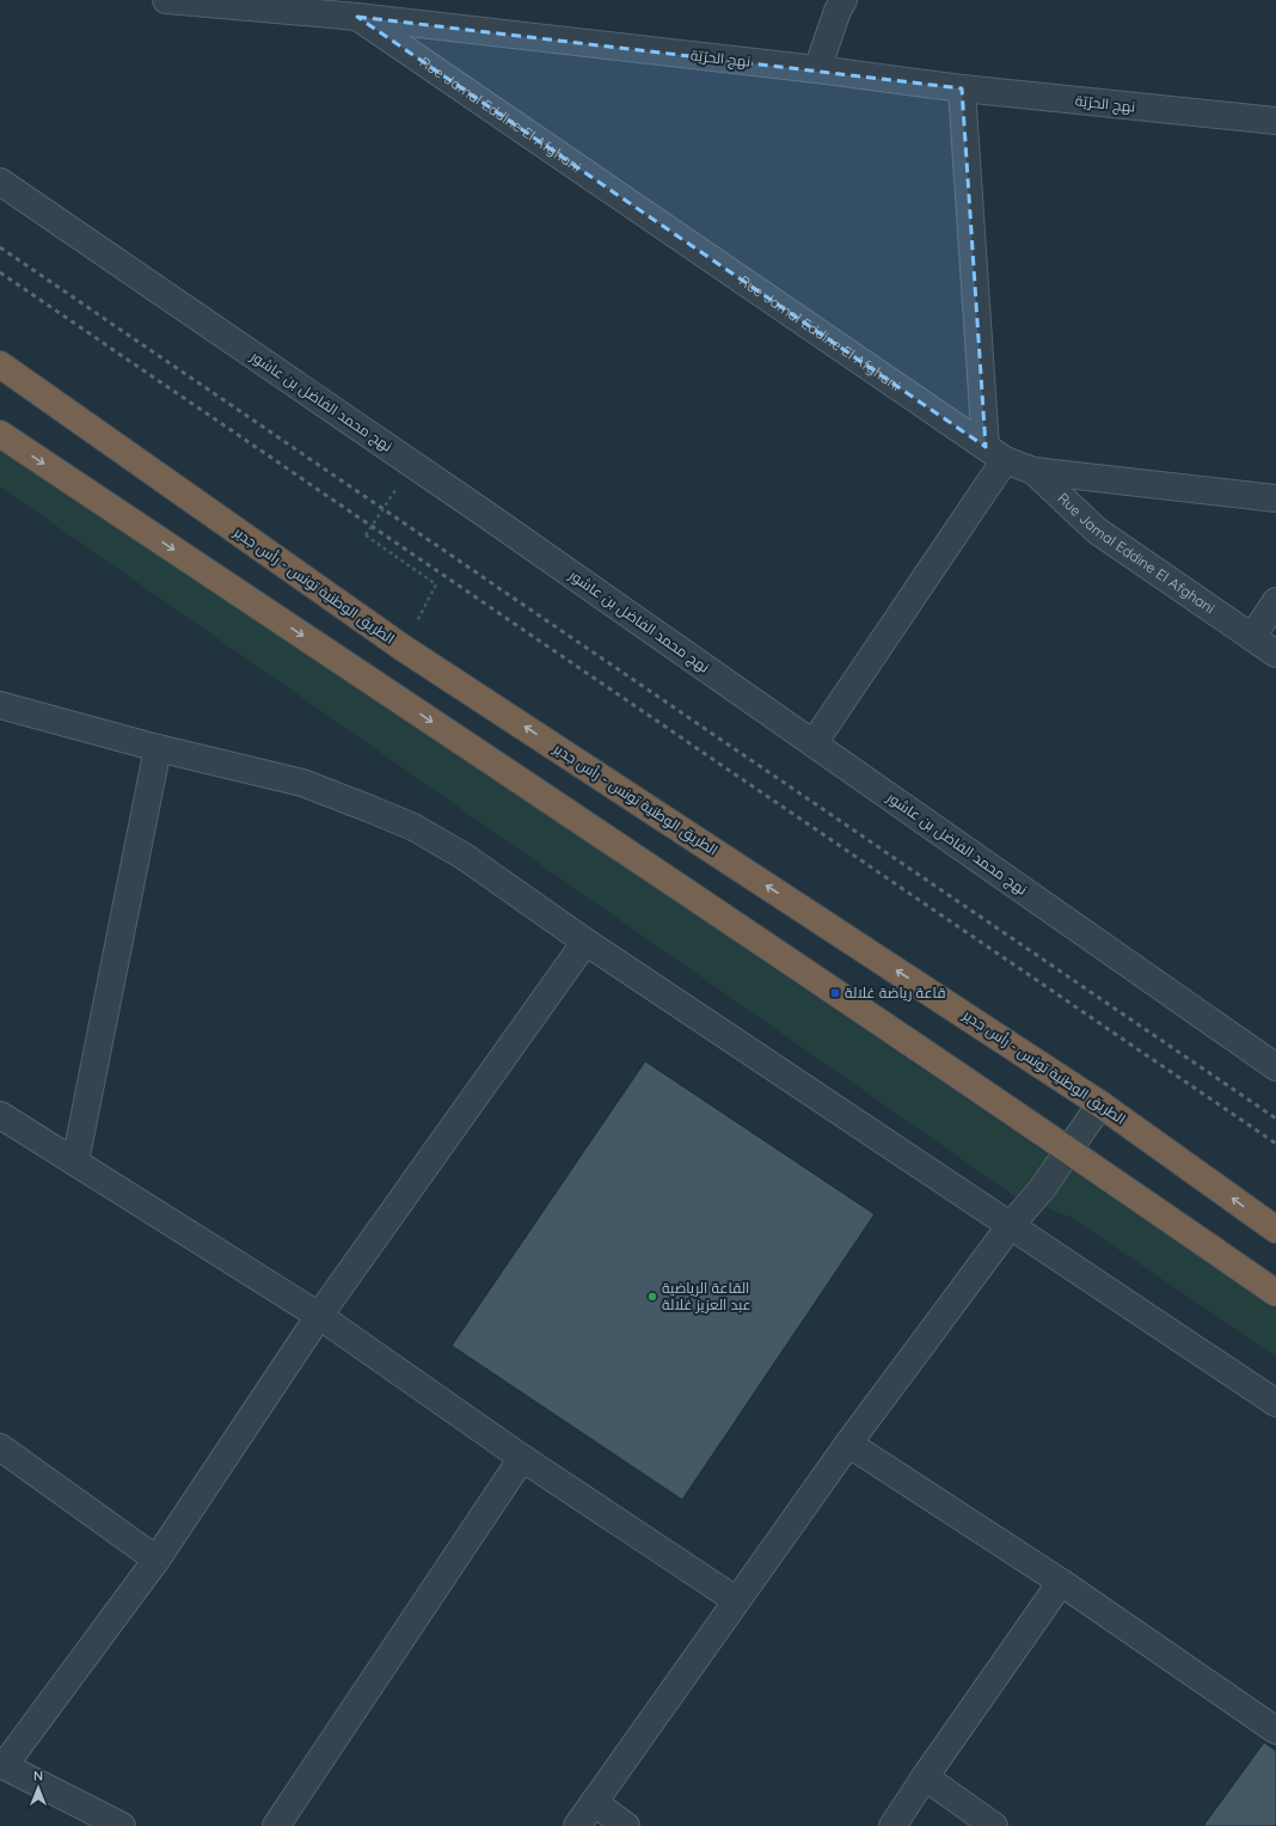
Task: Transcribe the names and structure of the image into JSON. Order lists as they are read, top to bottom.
{
  "streets": {
    "highway": ["الطريق الوطنية تونس - رأس جدير"],
    "street": ["نهج الحرّيّة", "Rue Jamal Eddine El Afghani", "نهج محمد الفاضل بن عاشور"]
  },
  "crossings": [
    ["نهج الحرّيّة", "Rue Jamal Eddine El Afghani"]
  ],
  "places": {
    "transit": ["قاعة رياضة غلالة"],
    "other": ["القاعة الرياضية عبد العزيز غلالة"]
  },
  "north": "top"
}
